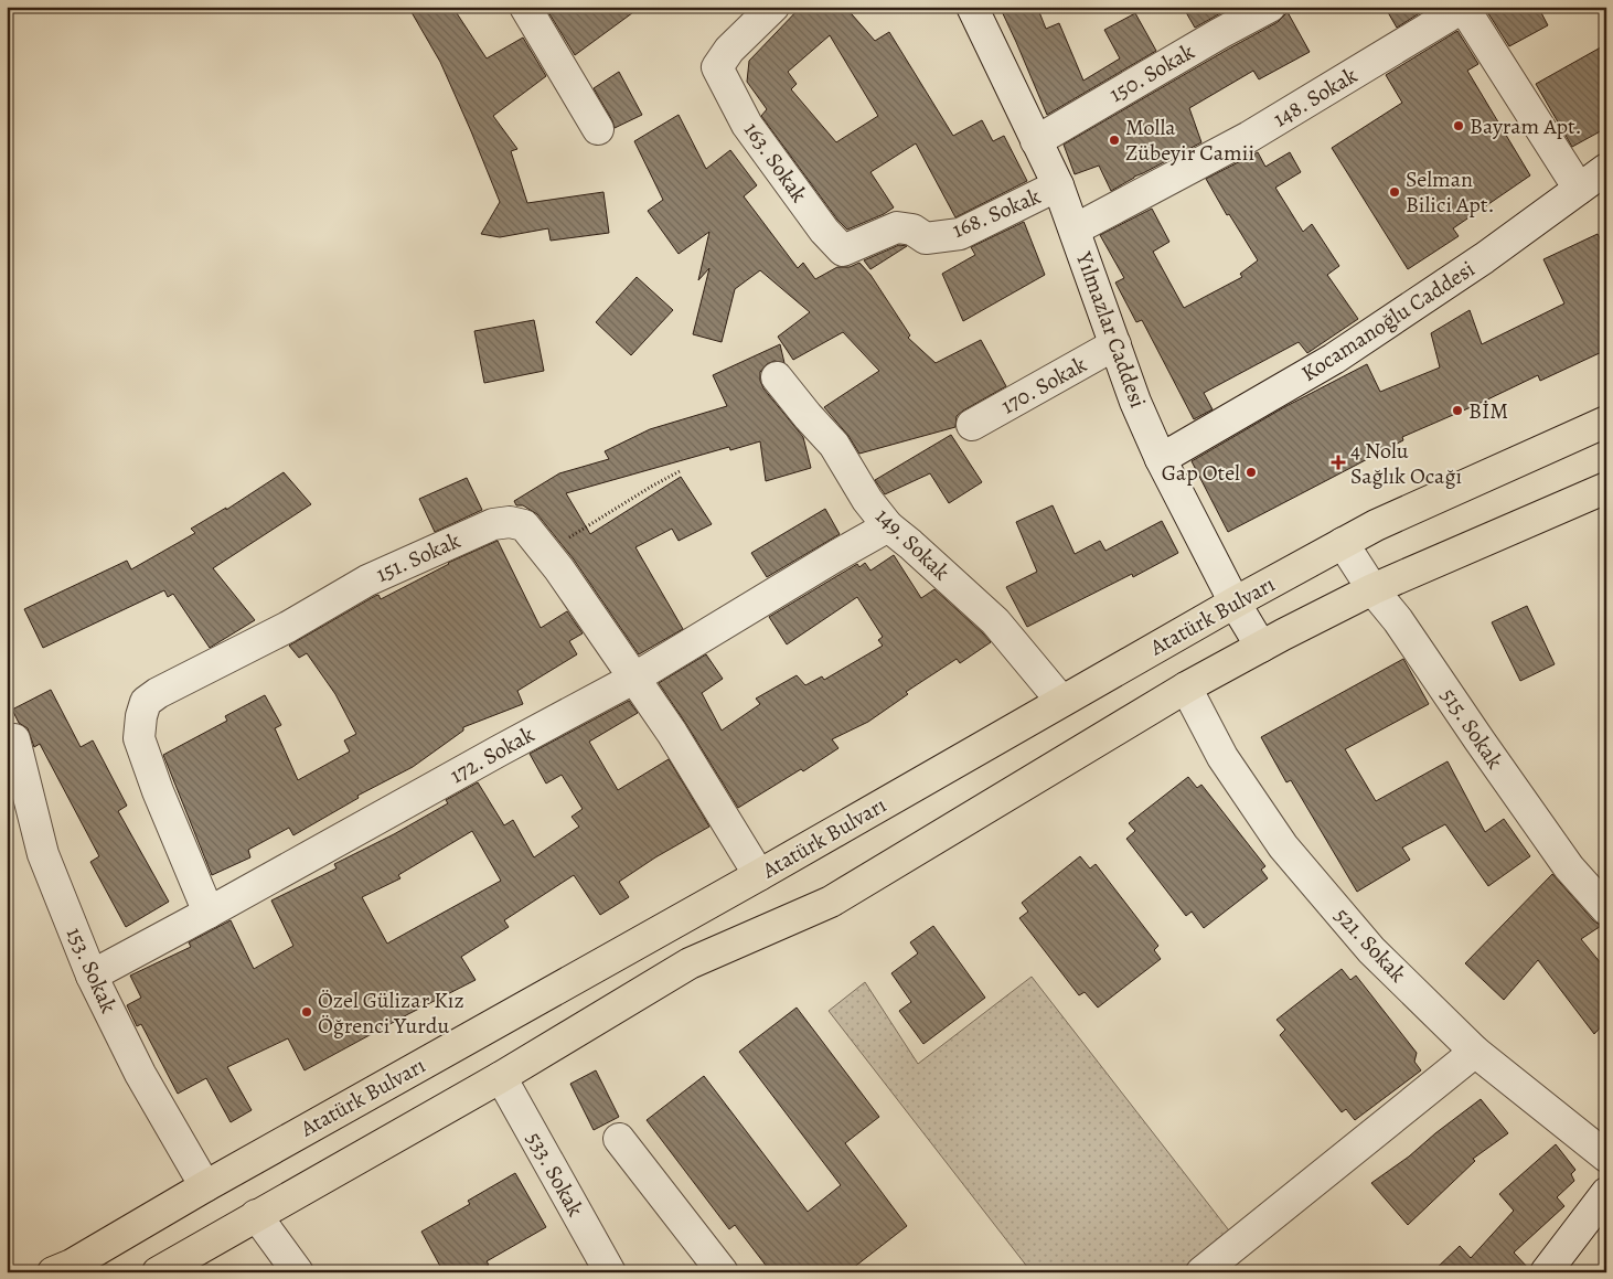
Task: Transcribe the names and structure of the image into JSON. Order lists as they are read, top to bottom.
{
  "streets": {
    "main road": ["Atatürk Bulvarı"],
    "street": [
      "150. Sokak",
      "148. Sokak",
      "163. Sokak",
      "168. Sokak",
      "Kocamanoğlu Caddesi",
      "Yılmazlar Caddesi",
      "170. Sokak",
      "149. Sokak",
      "151. Sokak",
      "515. Sokak",
      "172. Sokak",
      "521. Sokak",
      "153. Sokak",
      "533. Sokak"
    ]
  },
  "crossings": [
    ["150. Sokak", "Yılmazlar Caddesi"],
    ["148. Sokak", "Yılmazlar Caddesi"],
    ["163. Sokak", "168. Sokak"],
    ["168. Sokak", "Yılmazlar Caddesi"],
    ["Kocamanoğlu Caddesi", "Yılmazlar Caddesi"],
    ["Yılmazlar Caddesi", "170. Sokak"],
    ["Yılmazlar Caddesi", "Atatürk Bulvarı"],
    ["149. Sokak", "Atatürk Bulvarı"],
    ["149. Sokak", "172. Sokak"],
    ["151. Sokak", "Atatürk Bulvarı"],
    ["151. Sokak", "172. Sokak"],
    ["Atatürk Bulvarı", "515. Sokak"],
    ["Atatürk Bulvarı", "153. Sokak"],
    ["172. Sokak", "153. Sokak"]
  ],
  "places": {
    "other": [
      "Bayram Apt.",
      "Molla Zübeyir Camii",
      "Selman Bilici Apt.",
      "BİM",
      "Gap Otel",
      "Özel Gülizar Kız Öğrenci Yurdu"
    ],
    "health": ["4 Nolu Sağlık Ocağı"]
  }
}
